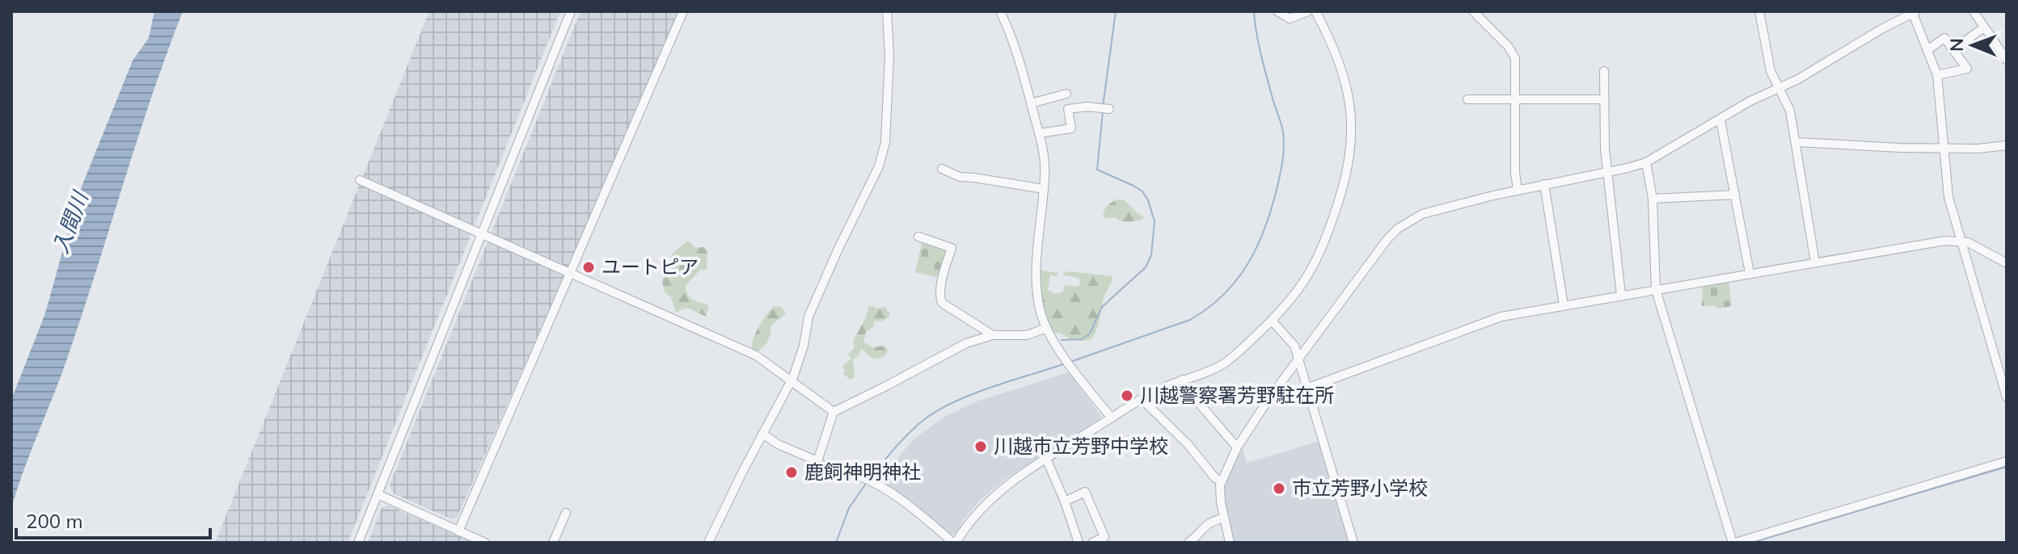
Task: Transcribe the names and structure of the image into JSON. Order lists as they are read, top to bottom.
{
  "water": ["入間川"],
  "places": [
    "ユートピア",
    "川越警察署芳野駐在所",
    "川越市立芳野中学校",
    "鹿飼神明神社",
    "市立芳野小学校"
  ],
  "scale_bar": "200 m",
  "north": "left"
}
